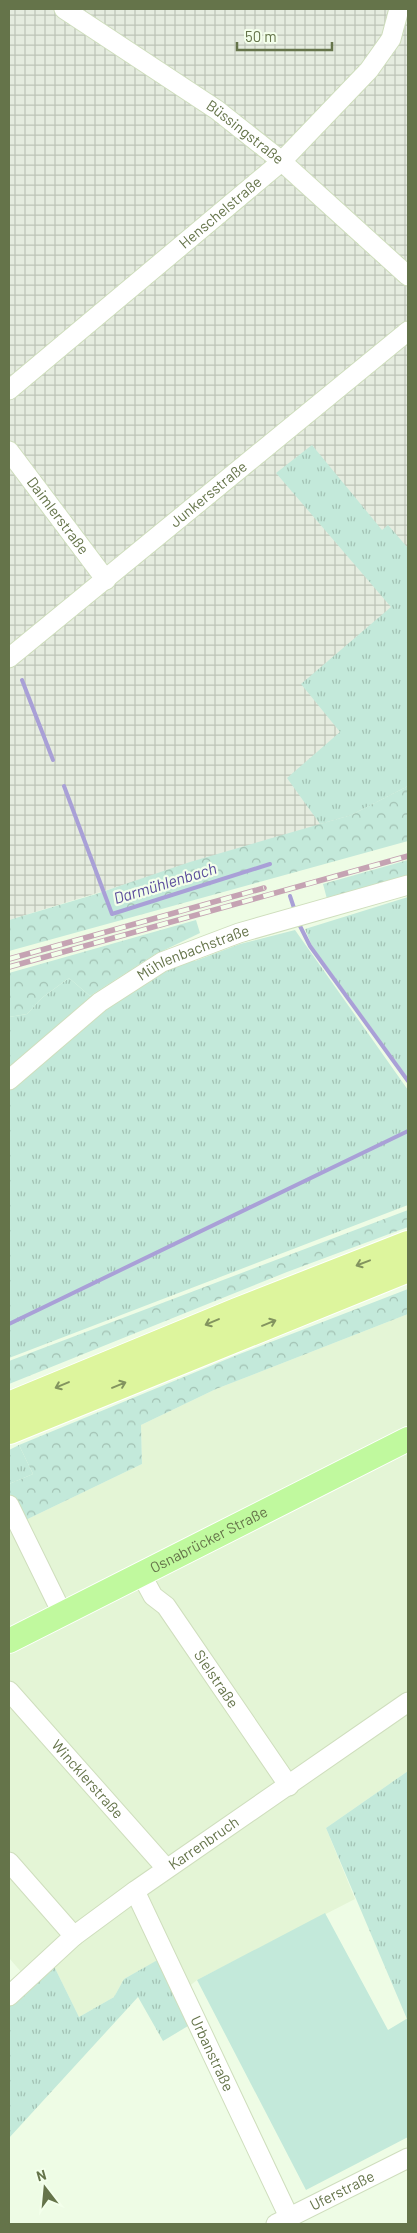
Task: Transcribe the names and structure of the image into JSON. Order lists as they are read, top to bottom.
{
  "streets": {
    "main road": ["Osnabrücker Straße"],
    "street": [
      "Büssingstraße",
      "Henschelstraße",
      "Junkersstraße",
      "Daimlerstraße",
      "Mühlenbachstraße",
      "Sielstraße",
      "Wincklerstraße",
      "Karrenbruch",
      "Urbanstraße",
      "Uferstraße"
    ]
  },
  "crossings": [
    ["Büssingstraße", "Henschelstraße"],
    ["Junkersstraße", "Daimlerstraße"],
    ["Osnabrücker Straße", "Sielstraße"],
    ["Sielstraße", "Karrenbruch"],
    ["Wincklerstraße", "Karrenbruch"],
    ["Karrenbruch", "Urbanstraße"],
    ["Urbanstraße", "Uferstraße"]
  ],
  "water": ["Darmühlenbach"],
  "scale_bar": "50 m",
  "north": "top"
}
